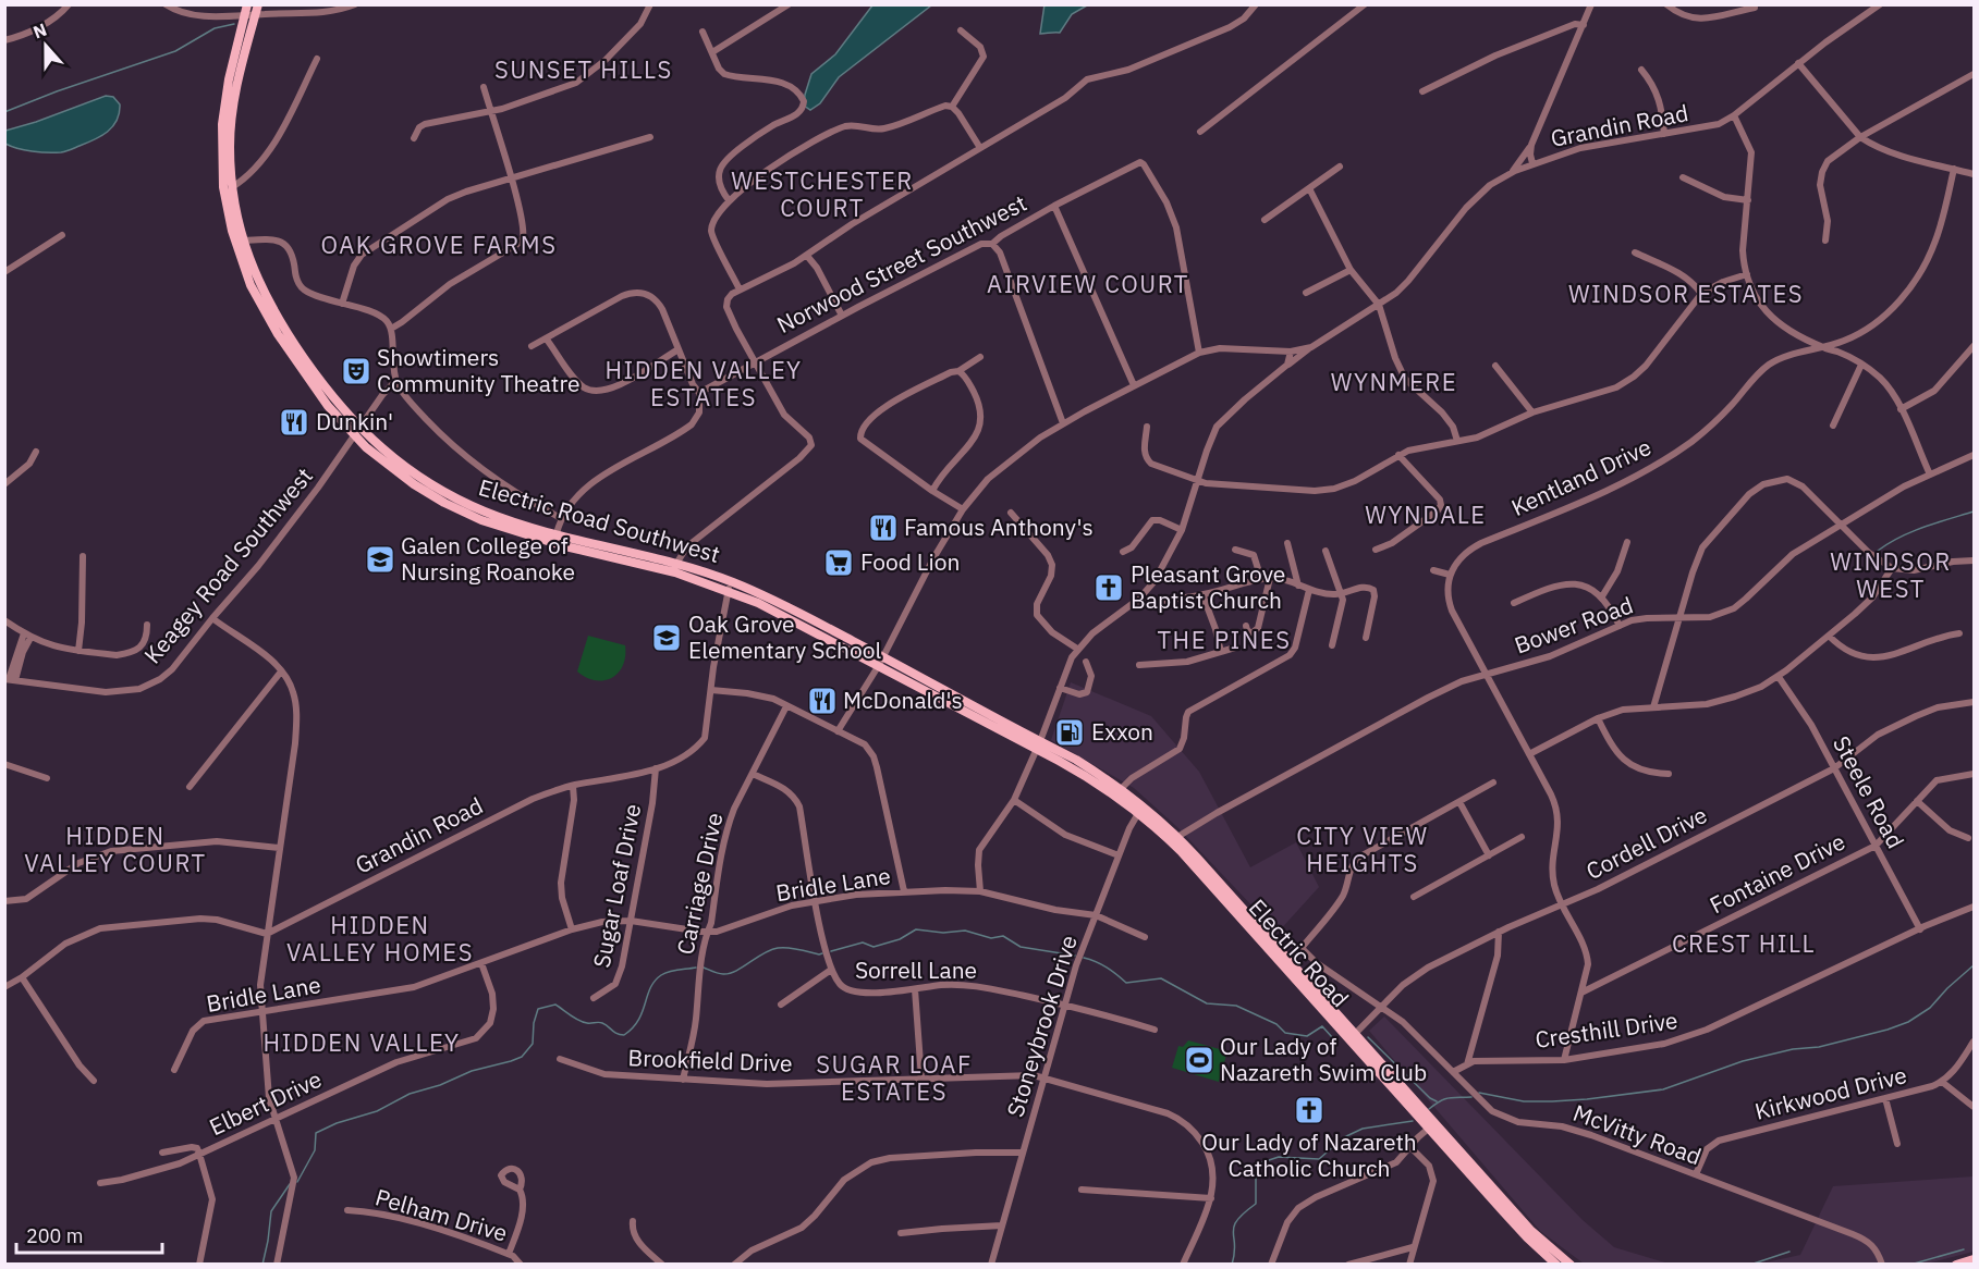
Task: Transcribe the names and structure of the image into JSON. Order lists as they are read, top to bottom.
{
  "streets": {
    "main road": ["Electric Road Southwest", "Electric Road"],
    "street": [
      "Grandin Road",
      "Norwood Street Southwest",
      "Kentland Drive",
      "Keagey Road Southwest",
      "Bower Road",
      "Steele Road",
      "Cordell Drive",
      "Fontaine Drive",
      "Carriage Drive",
      "Bridle Lane",
      "Sugar Loaf Drive",
      "Sorrell Lane",
      "Stoneybrook Drive",
      "Cresthill Drive",
      "Brookfield Drive",
      "Kirkwood Drive",
      "Elbert Drive",
      "McVitty Road",
      "Pelham Drive"
    ]
  },
  "crossings": [
    ["Grandin Road", "Electric Road Southwest"],
    ["Grandin Road", "Sugar Loaf Drive"],
    ["Electric Road Southwest", "Keagey Road Southwest"],
    ["Electric Road Southwest", "Electric Road"],
    ["Bower Road", "Electric Road"],
    ["Steele Road", "Cordell Drive"],
    ["Steele Road", "Fontaine Drive"],
    ["Steele Road", "Cresthill Drive"],
    ["Cordell Drive", "Electric Road"],
    ["Cordell Drive", "McVitty Road"],
    ["Carriage Drive", "Bridle Lane"],
    ["Carriage Drive", "Sorrell Lane"],
    ["Carriage Drive", "Brookfield Drive"],
    ["Bridle Lane", "Sugar Loaf Drive"],
    ["Bridle Lane", "Sorrell Lane"],
    ["Bridle Lane", "Stoneybrook Drive"],
    ["Bridle Lane", "Elbert Drive"],
    ["Electric Road", "Stoneybrook Drive"],
    ["Sorrell Lane", "Stoneybrook Drive"],
    ["Stoneybrook Drive", "Brookfield Drive"],
    ["Cresthill Drive", "McVitty Road"],
    ["Kirkwood Drive", "McVitty Road"]
  ],
  "districts": [
    "SUNSET HILLS",
    "WESTCHESTER COURT",
    "OAK GROVE FARMS",
    "AIRVIEW COURT",
    "WINDSOR ESTATES",
    "HIDDEN VALLEY ESTATES",
    "WYNMERE",
    "WYNDALE",
    "WINDSOR WEST",
    "THE PINES",
    "HIDDEN VALLEY COURT",
    "CITY VIEW HEIGHTS",
    "HIDDEN VALLEY HOMES",
    "CREST HILL",
    "HIDDEN VALLEY",
    "SUGAR LOAF ESTATES"
  ],
  "places": {
    "theatre": ["Showtimers Community Theatre"],
    "restaurant": ["Dunkin'", "Famous Anthony's", "McDonald's"],
    "school or university": ["Galen College of Nursing Roanoke", "Oak Grove Elementary School"],
    "supermarket": ["Food Lion"],
    "church": ["Pleasant Grove Baptist Church", "Our Lady of Nazareth Catholic Church"],
    "fuel station": ["Exxon"],
    "sports": ["Our Lady of Nazareth Swim Club"]
  },
  "scale_bar": "200 m",
  "north": "top"
}
